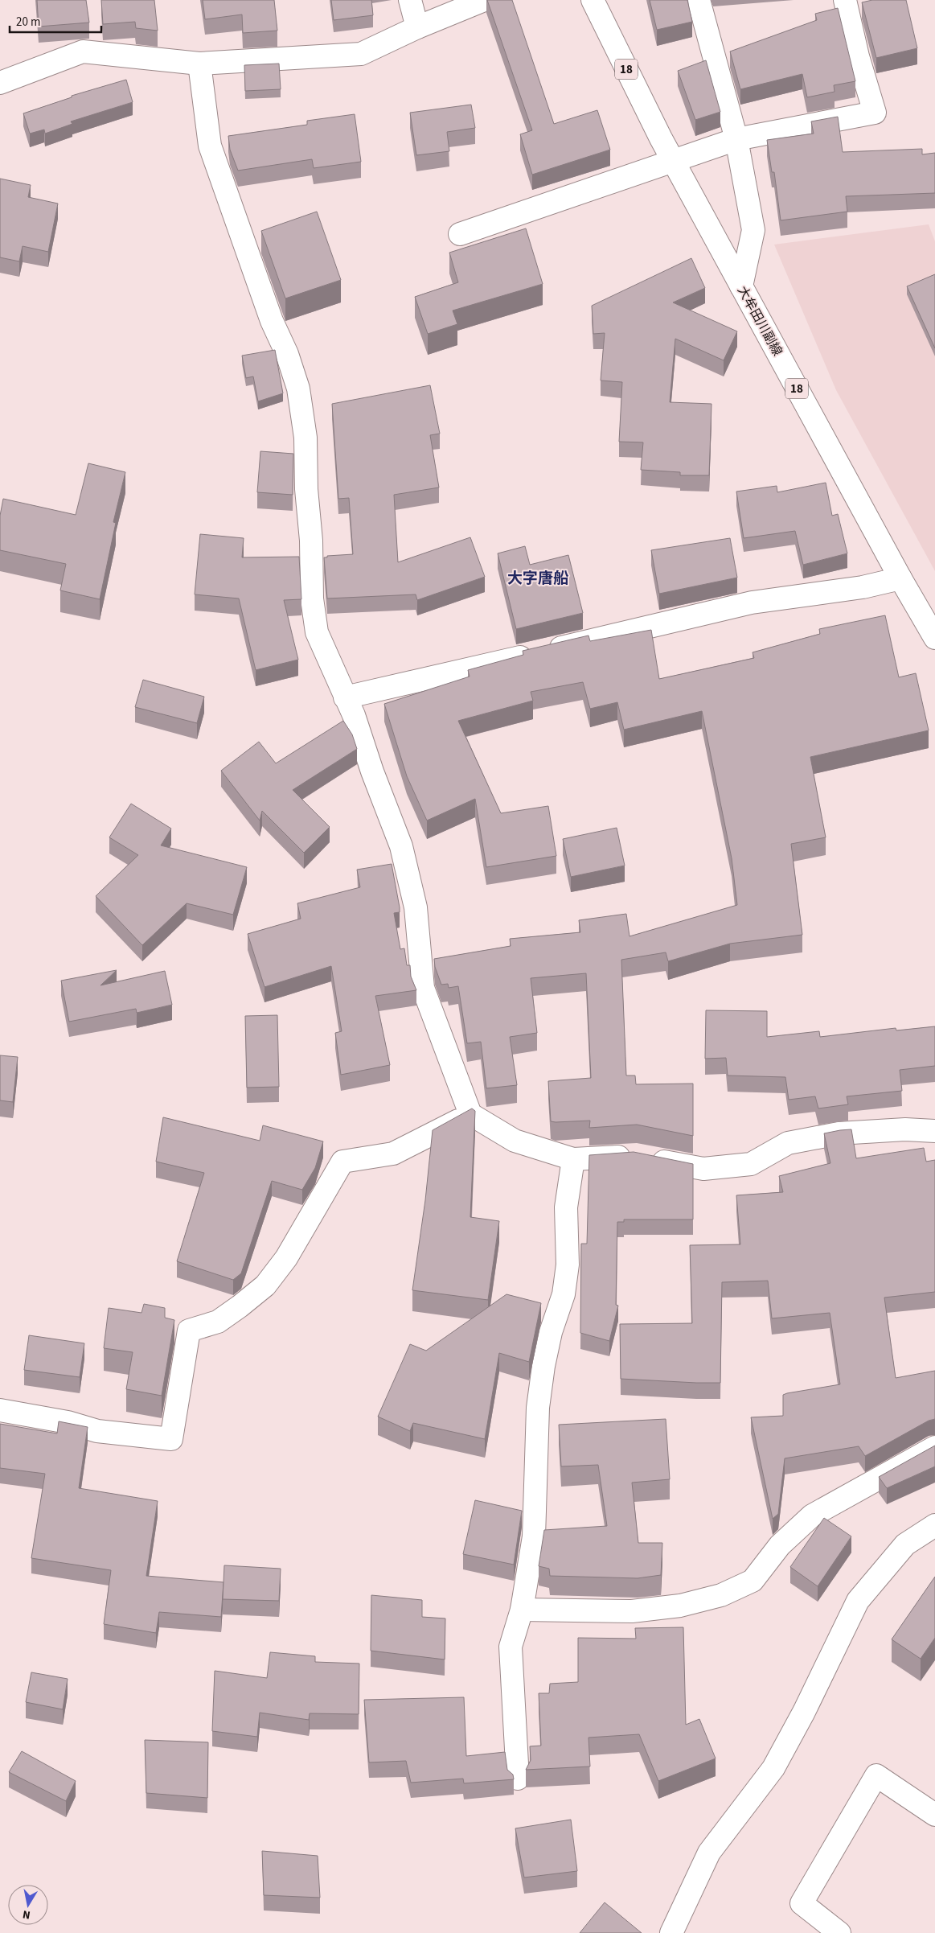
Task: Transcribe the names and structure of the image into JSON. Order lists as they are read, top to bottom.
{
  "streets": {
    "street": ["18", "大牟田川副線"]
  },
  "districts": ["大字唐船"],
  "scale_bar": "20 m",
  "north": "bottom"
}
